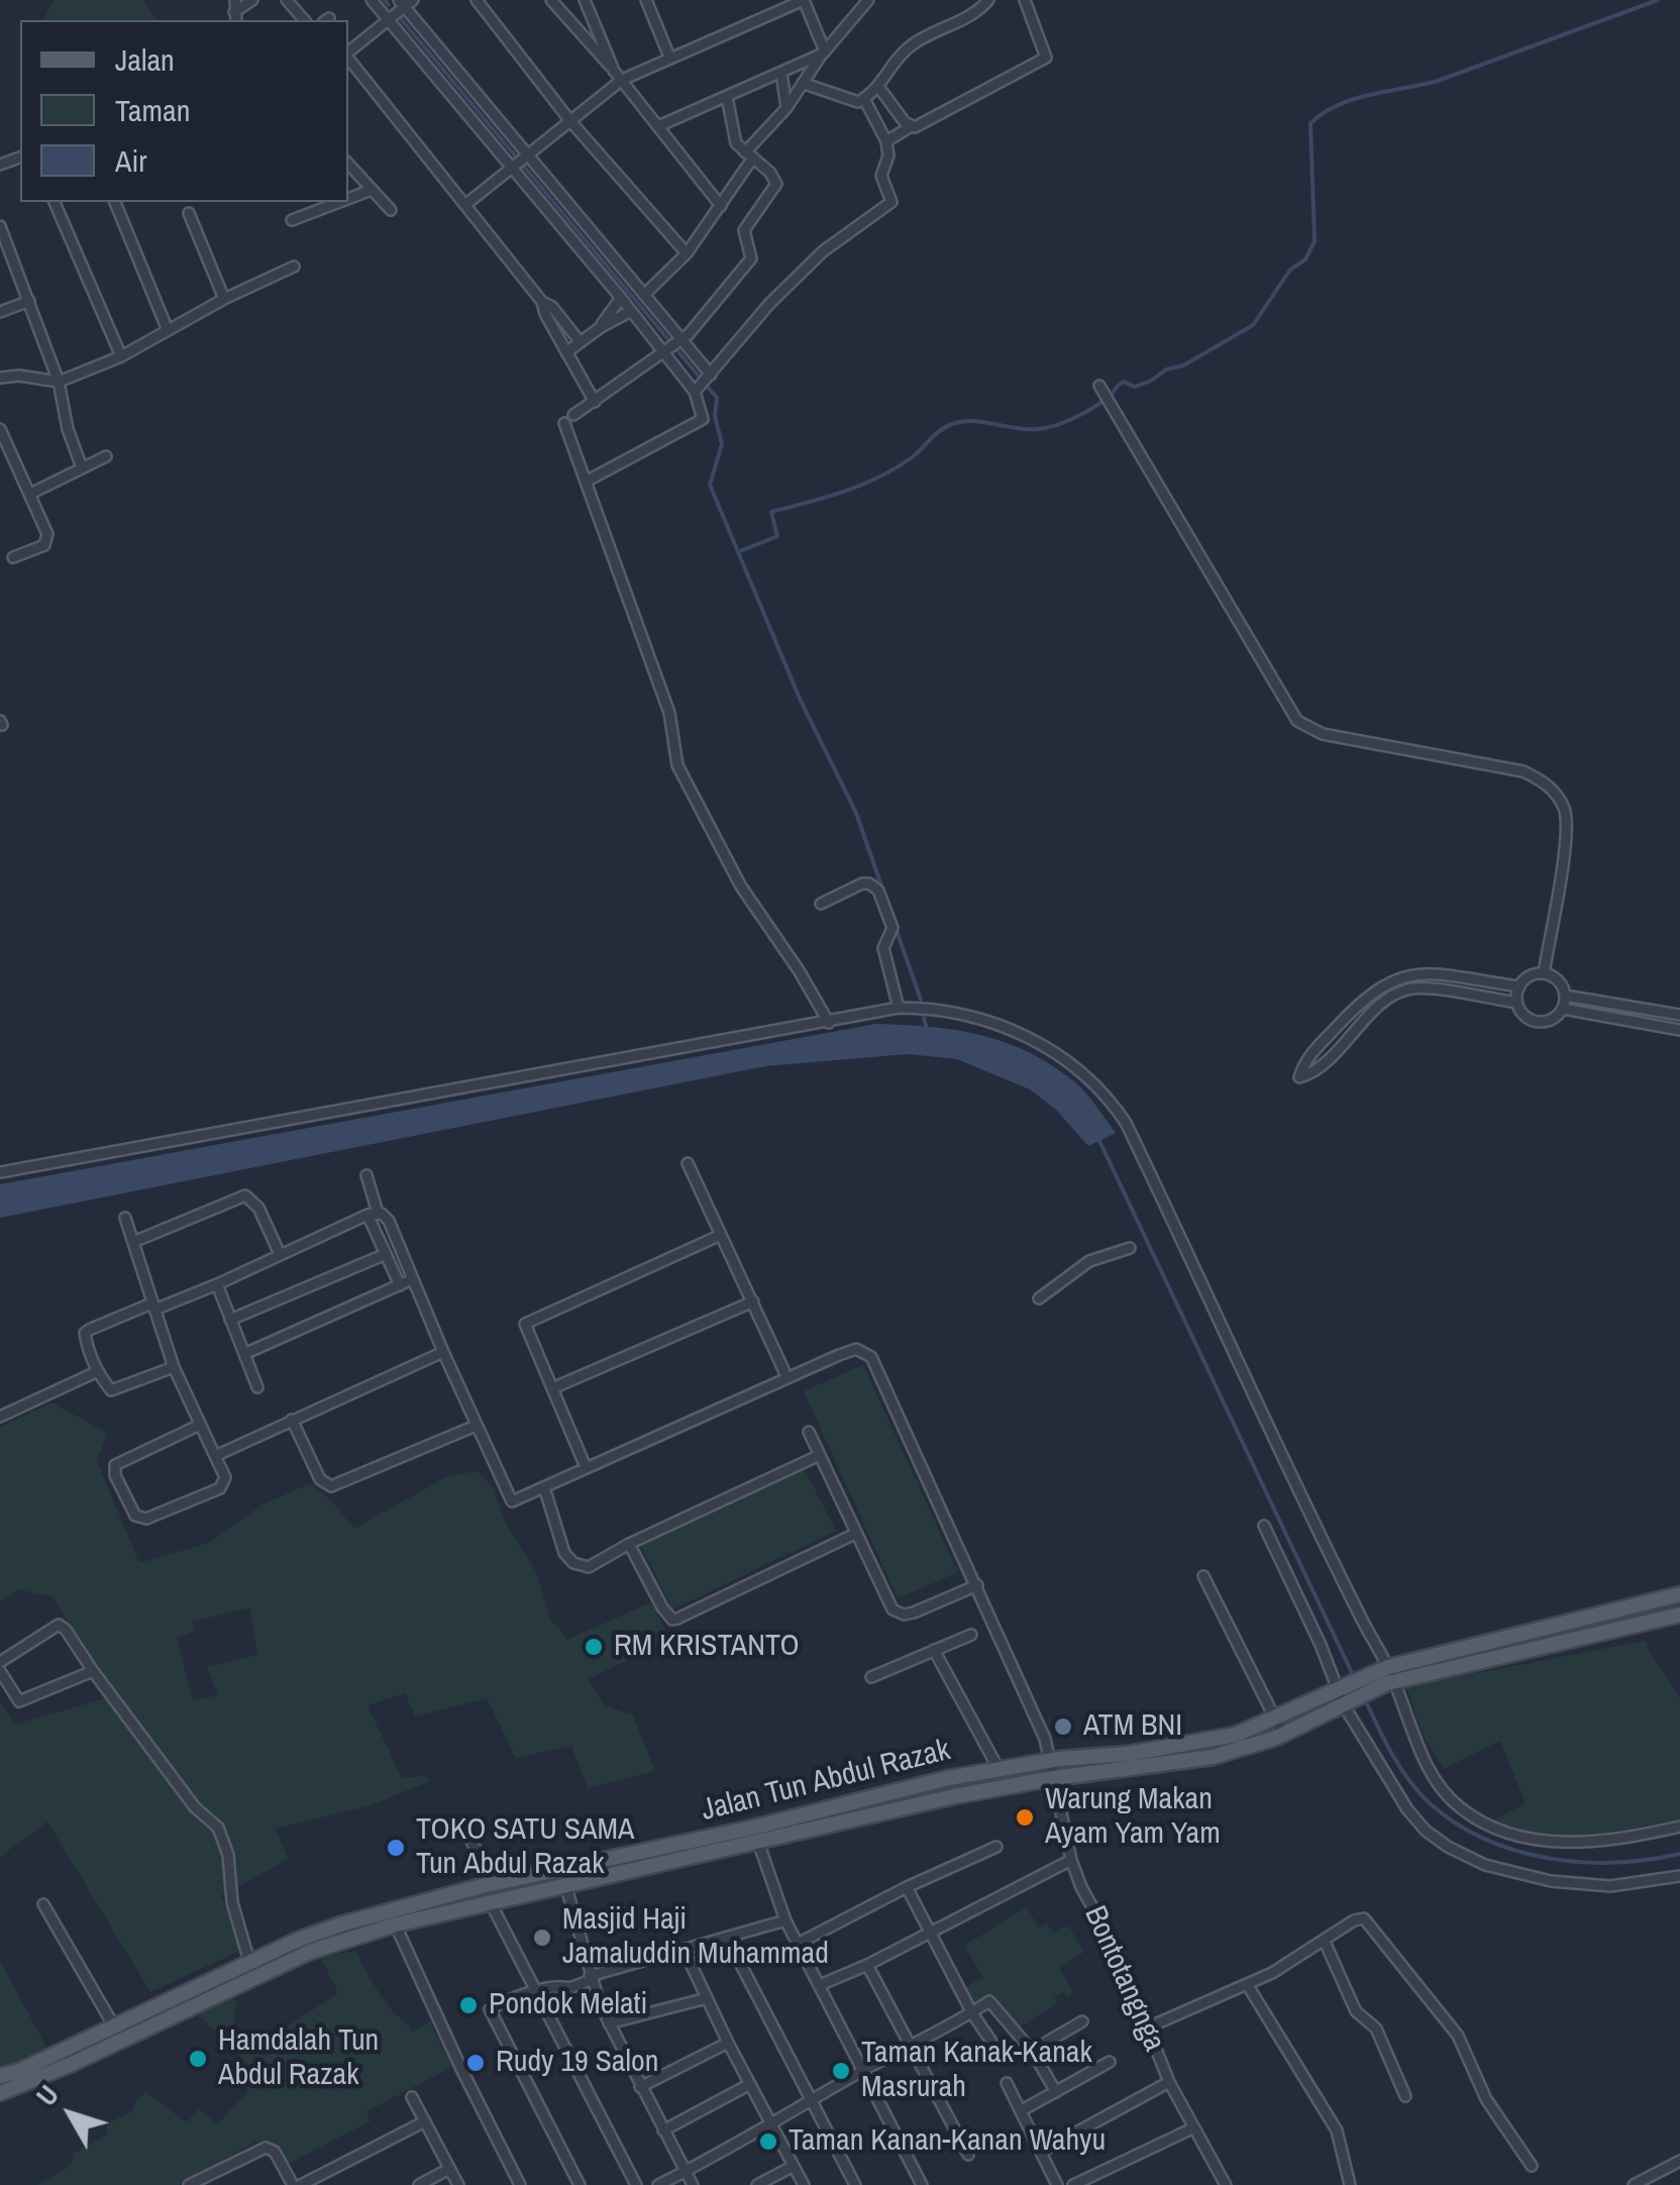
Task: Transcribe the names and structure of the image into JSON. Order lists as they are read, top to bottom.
{
  "streets": {
    "main road": ["Jalan Tun Abdul Razak"],
    "street": ["Bontotangnga"]
  },
  "crossings": [
    ["Jalan Tun Abdul Razak", "Bontotangnga"]
  ],
  "places": [
    "RM KRISTANTO",
    "ATM BNI",
    "Warung Makan Ayam Yam Yam",
    "TOKO SATU SAMA Tun Abdul Razak",
    "Masjid Haji Jamaluddin Muhammad",
    "Pondok Melati",
    "Hamdalah Tun Abdul Razak",
    "Rudy 19 Salon",
    "Taman Kanak-Kanak Masrurah",
    "Taman Kanan-Kanan Wahyu"
  ],
  "legend": ["Jalan", "Taman", "Air"],
  "north": "top left"
}
